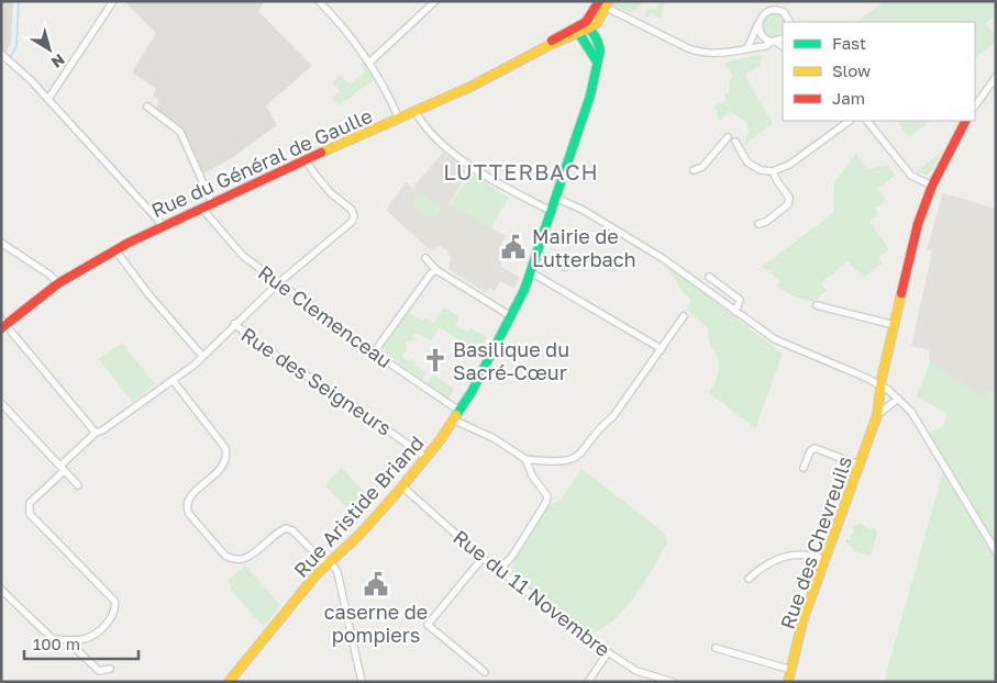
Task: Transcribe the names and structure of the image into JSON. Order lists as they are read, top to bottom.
{
  "streets": {
    "main road": ["Rue du Général de Gaulle", "Rue Aristide Briand", "Rue des Chevreuils"],
    "street": ["Rue Clemenceau", "Rue des Seigneurs", "Rue du 11 Novembre"]
  },
  "crossings": [
    ["Rue du Général de Gaulle", "Rue Clemenceau"],
    ["Rue du Général de Gaulle", "Rue Aristide Briand"],
    ["Rue Clemenceau", "Rue Aristide Briand"],
    ["Rue des Seigneurs", "Rue Aristide Briand"],
    ["Rue Aristide Briand", "Rue du 11 Novembre"]
  ],
  "districts": ["LUTTERBACH"],
  "places": {
    "public building": ["Mairie de Lutterbach", "caserne de pompiers"],
    "church": ["Basilique du Sacré-Cœur"]
  },
  "legend": ["Fast", "Slow", "Jam"],
  "scale_bar": "100 m",
  "north": "bottom right"
}
